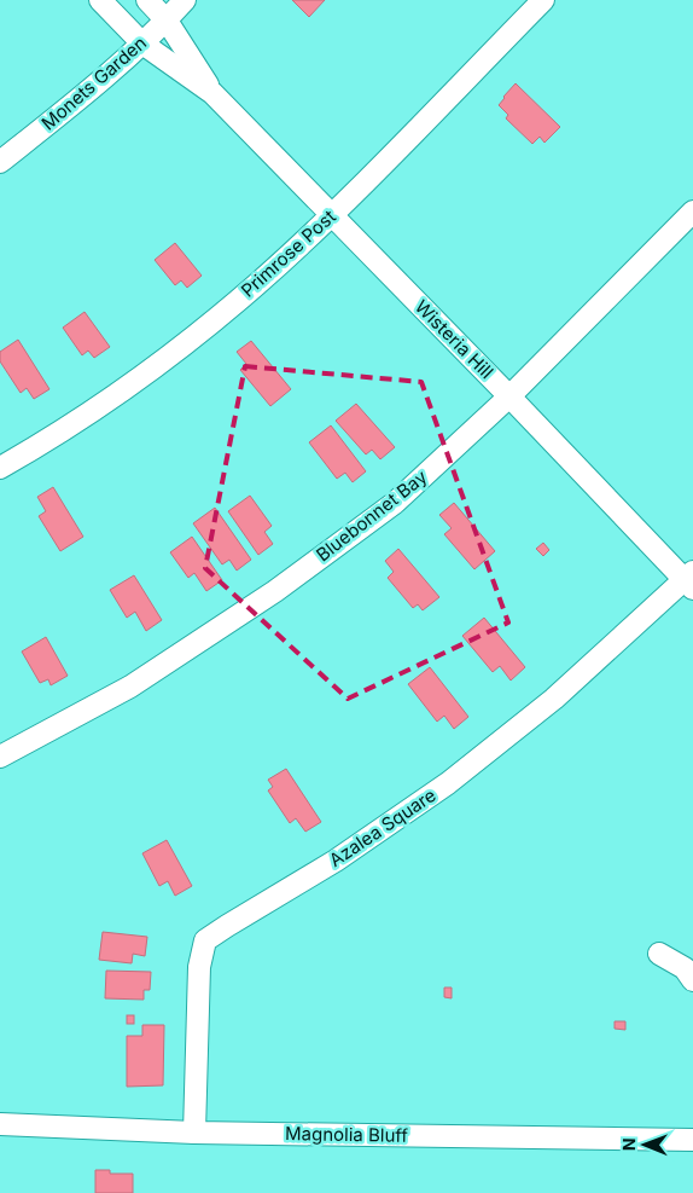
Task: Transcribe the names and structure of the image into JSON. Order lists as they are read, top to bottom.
{
  "streets": {
    "street": [
      "Monets Garden",
      "Primrose Post",
      "Wisteria Hill",
      "Bluebonnet Bay",
      "Azalea Square",
      "Magnolia Bluff"
    ]
  },
  "crossings": [
    ["Monets Garden", "Wisteria Hill"],
    ["Primrose Post", "Wisteria Hill"],
    ["Wisteria Hill", "Bluebonnet Bay"],
    ["Wisteria Hill", "Azalea Square"],
    ["Azalea Square", "Magnolia Bluff"]
  ],
  "north": "left"
}
